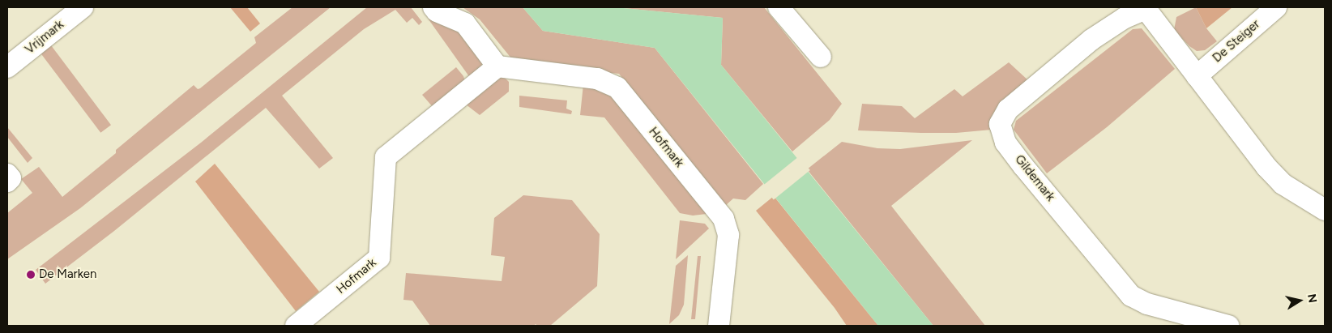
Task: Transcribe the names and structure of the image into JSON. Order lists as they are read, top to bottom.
{
  "streets": {
    "street": [
      "Vrijmark",
      "De Steiger",
      "Hofmark",
      "Gildemark"
    ]
  },
  "crossings": [
    ["De Steiger", "Gildemark"]
  ],
  "places": ["De Marken"],
  "north": "right"
}
